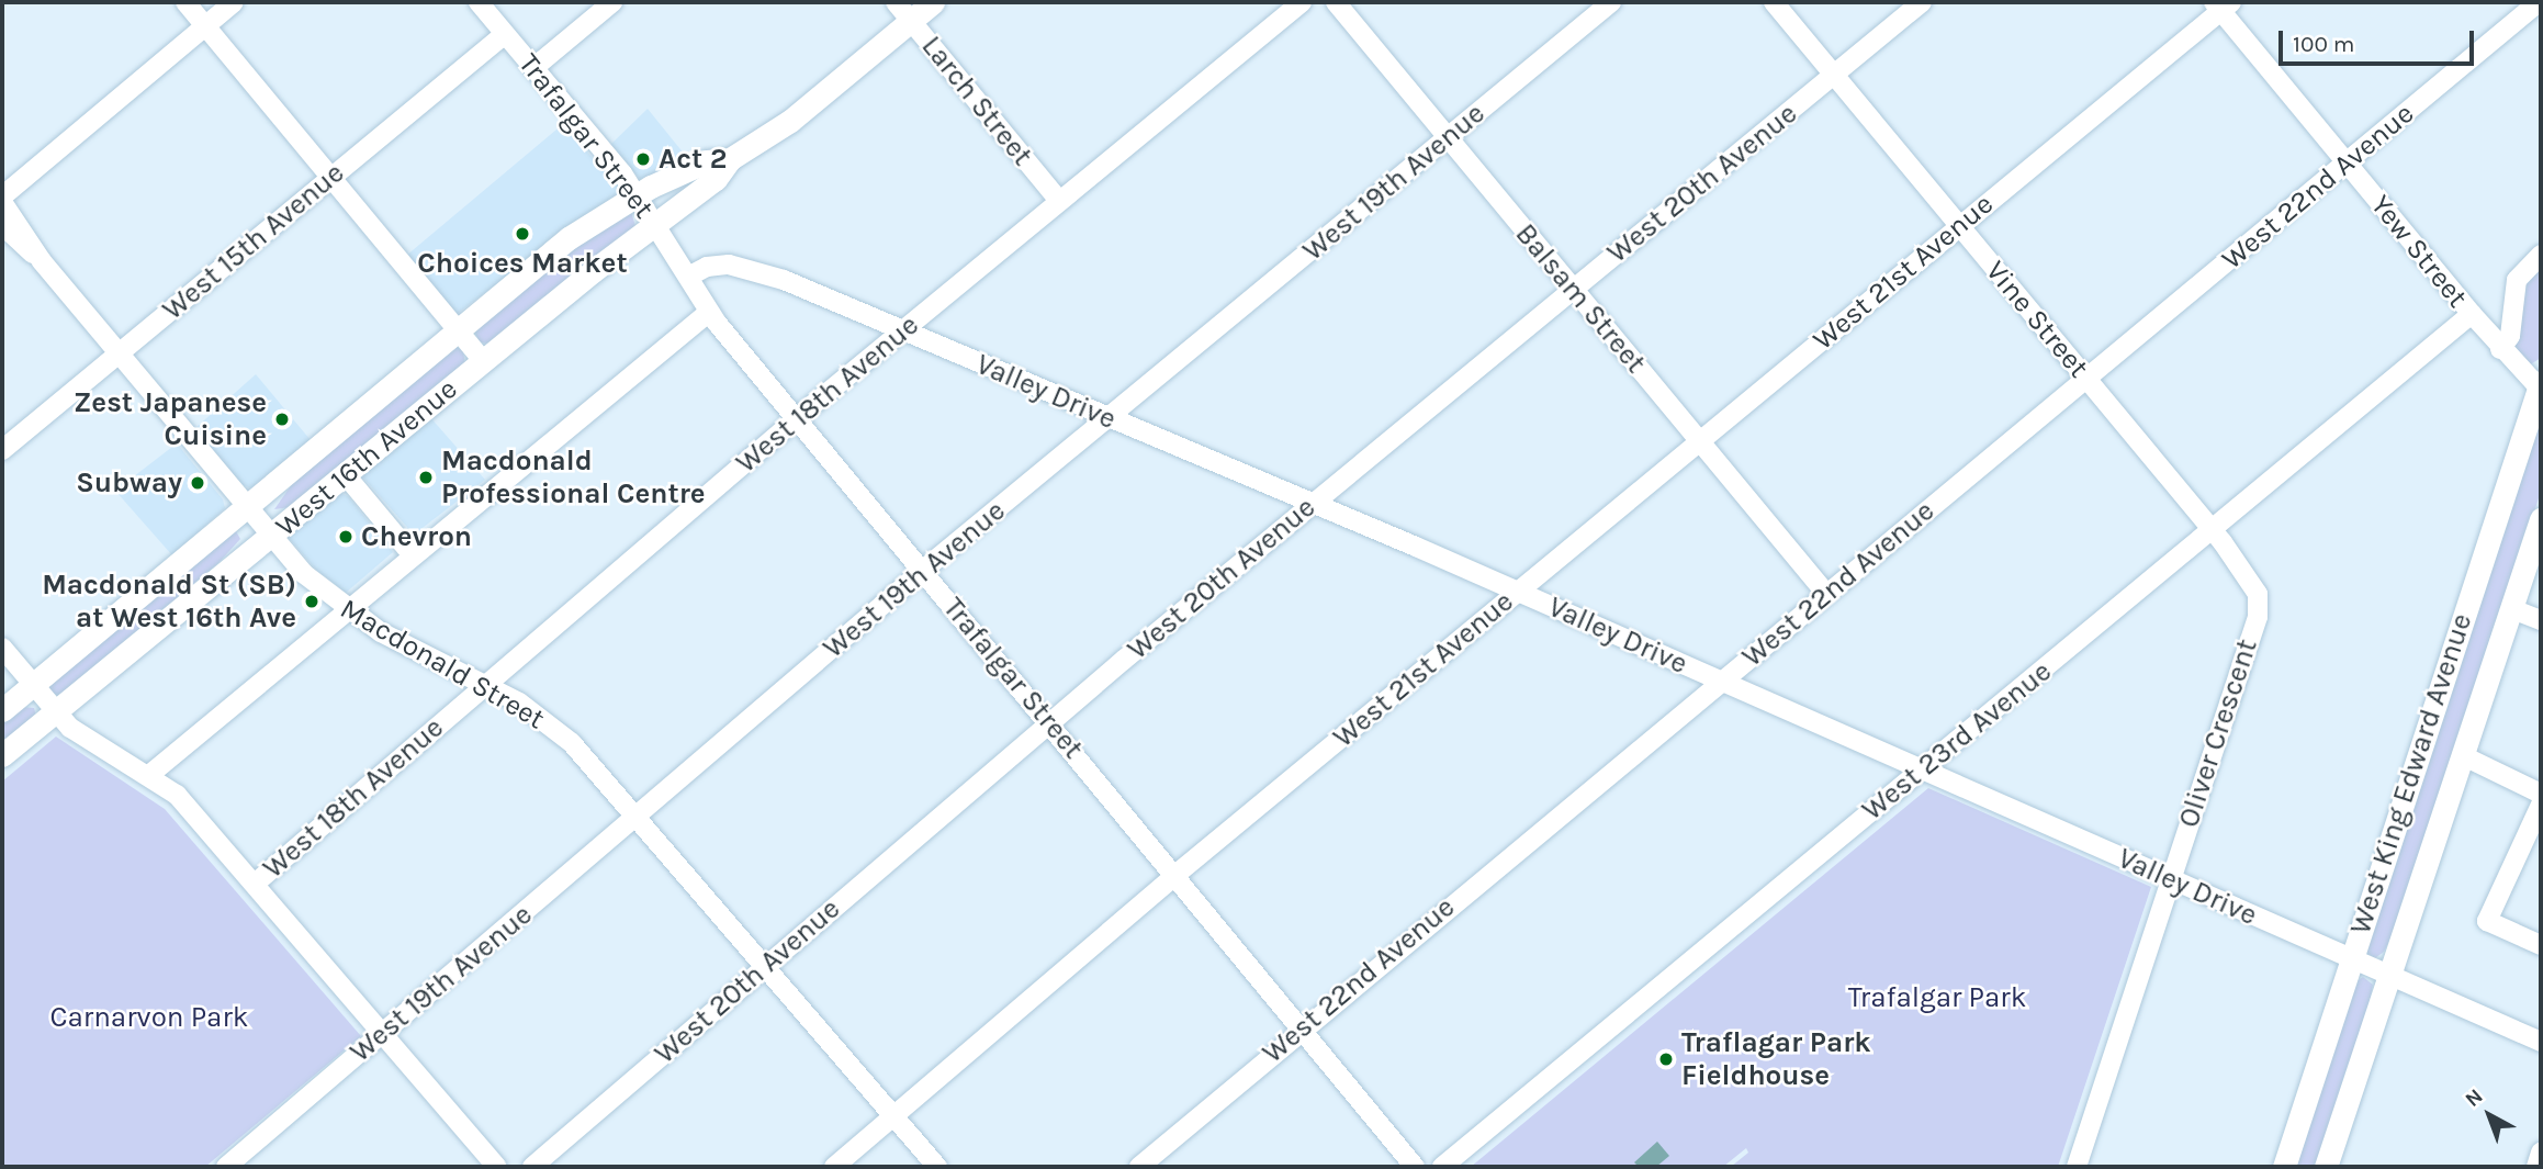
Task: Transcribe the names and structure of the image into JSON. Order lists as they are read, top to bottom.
{
  "streets": {
    "main road": ["West 16th Avenue", "West King Edward Avenue"],
    "street": [
      "Larch Street",
      "Trafalgar Street",
      "West 19th Avenue",
      "West 20th Avenue",
      "West 22nd Avenue",
      "West 15th Avenue",
      "Yew Street",
      "West 21st Avenue",
      "Balsam Street",
      "Vine Street",
      "Valley Drive",
      "West 18th Avenue",
      "Macdonald Street",
      "Oliver Crescent",
      "West 23rd Avenue"
    ]
  },
  "crossings": [
    ["Larch Street", "West 18th Avenue"],
    ["Larch Street", "West 16th Avenue"],
    ["Trafalgar Street", "West 19th Avenue"],
    ["Trafalgar Street", "West 20th Avenue"],
    ["Trafalgar Street", "West 22nd Avenue"],
    ["Trafalgar Street", "West 15th Avenue"],
    ["Trafalgar Street", "West 21st Avenue"],
    ["Trafalgar Street", "Valley Drive"],
    ["Trafalgar Street", "West 18th Avenue"],
    ["Trafalgar Street", "West 16th Avenue"],
    ["West 19th Avenue", "Balsam Street"],
    ["West 19th Avenue", "Valley Drive"],
    ["West 19th Avenue", "Macdonald Street"],
    ["West 20th Avenue", "Balsam Street"],
    ["West 20th Avenue", "Vine Street"],
    ["West 20th Avenue", "Valley Drive"],
    ["West 20th Avenue", "Macdonald Street"],
    ["West 22nd Avenue", "Yew Street"],
    ["West 22nd Avenue", "Balsam Street"],
    ["West 22nd Avenue", "Vine Street"],
    ["West 22nd Avenue", "Valley Drive"],
    ["West 15th Avenue", "Macdonald Street"],
    ["Yew Street", "West 21st Avenue"],
    ["Yew Street", "West 23rd Avenue"],
    ["Yew Street", "West King Edward Avenue"],
    ["West 21st Avenue", "Balsam Street"],
    ["West 21st Avenue", "Vine Street"],
    ["West 21st Avenue", "Valley Drive"],
    ["West 21st Avenue", "Macdonald Street"],
    ["Vine Street", "Oliver Crescent"],
    ["Vine Street", "West 23rd Avenue"],
    ["Valley Drive", "West 18th Avenue"],
    ["Valley Drive", "Oliver Crescent"],
    ["Valley Drive", "West 23rd Avenue"],
    ["Valley Drive", "West King Edward Avenue"],
    ["West 18th Avenue", "Macdonald Street"],
    ["West 16th Avenue", "Macdonald Street"],
    ["Oliver Crescent", "West 23rd Avenue"]
  ],
  "parks": ["Trafalgar Park", "Carnarvon Park"],
  "places": [
    "Act 2",
    "Choices Market",
    "Zest Japanese Cuisine",
    "Macdonald Professional Centre",
    "Subway",
    "Chevron",
    "Macdonald St (SB) at West 16th Ave",
    "Traflagar Park Fieldhouse"
  ],
  "scale_bar": "100 m",
  "north": "top left"
}
